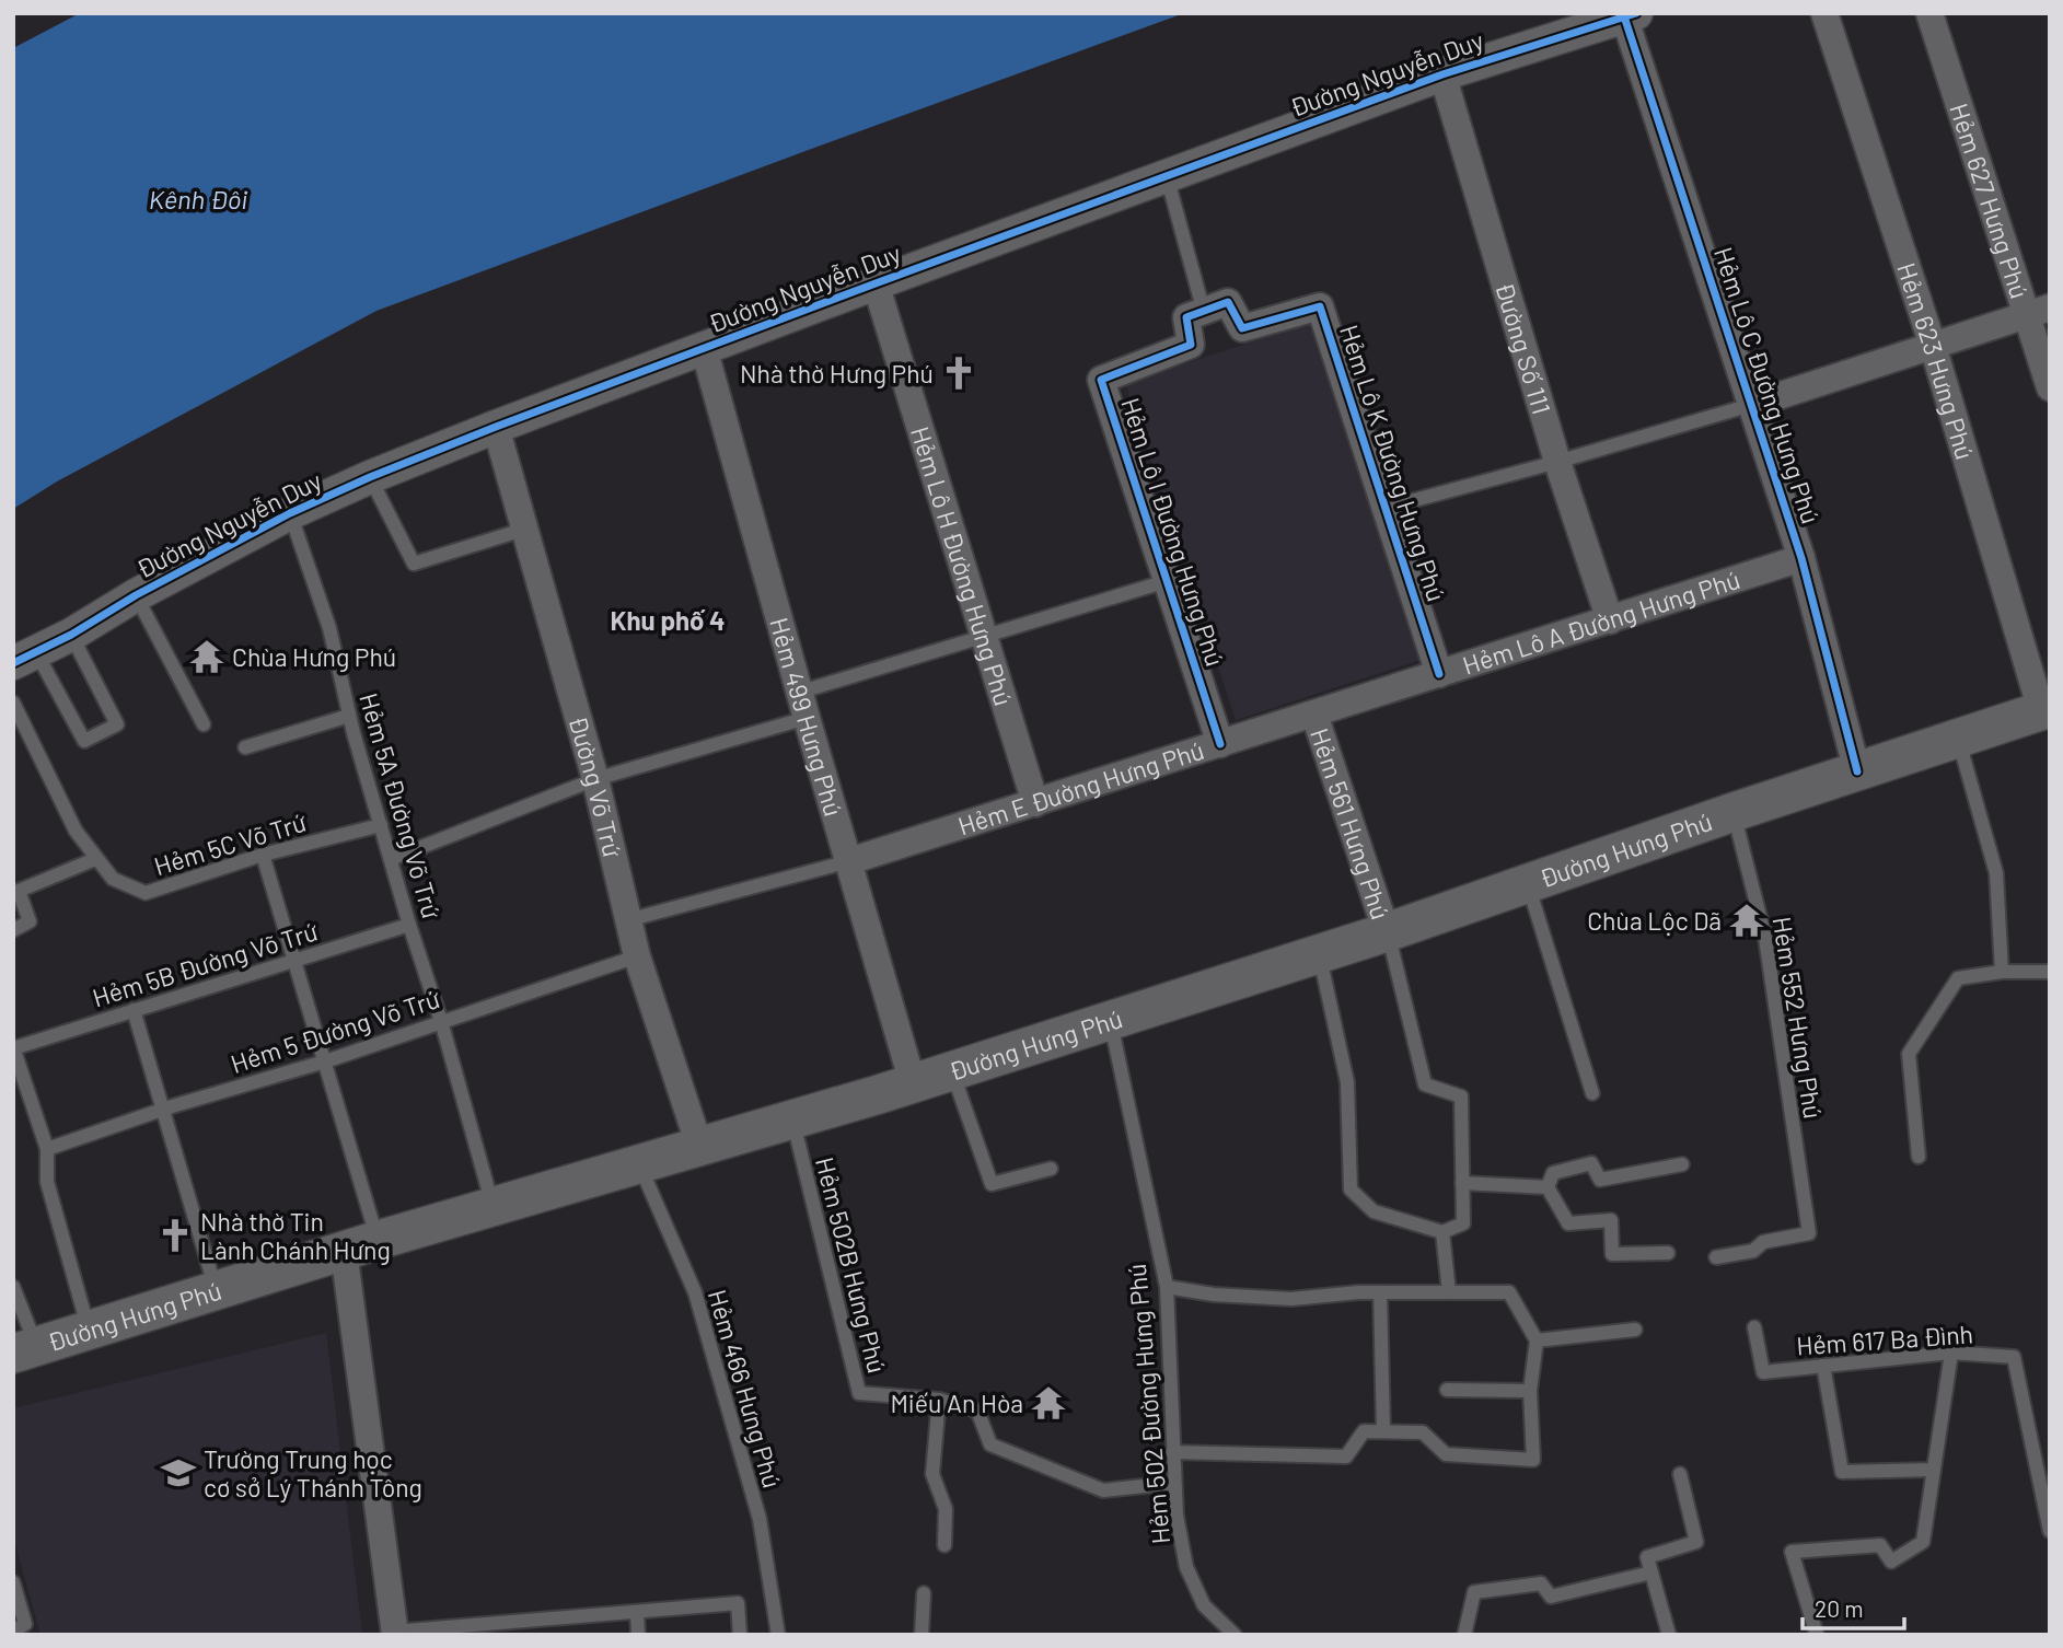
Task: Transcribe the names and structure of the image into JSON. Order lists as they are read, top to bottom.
{
  "streets": {
    "main road": ["Đường Hưng Phú"],
    "street": [
      "Đường Nguyễn Duy",
      "Hẻm 627 Hưng Phú",
      "Đường Số 111",
      "Hẻm 623 Hưng Phú",
      "Hẻm Lô C Đường Hưng Phú",
      "Hẻm Lô K Đường Hưng Phú",
      "Hẻm Lô I Đường Hưng Phú",
      "Hẻm Lô H Đường Hưng Phú",
      "Hẻm Lô A Đường Hưng Phú",
      "Hẻm 499 Hưng Phú",
      "Đường Võ Trứ",
      "Hẻm E Đường Hưng Phú",
      "Hẻm 561 Hưng Phú"
    ],
    "lane": [
      "Hẻm 5A Đường Võ Trứ",
      "Hẻm 5C Võ Trứ",
      "Hẻm 5B Đường Võ Trứ",
      "Hẻm 552 Hưng Phú",
      "Hẻm 5 Đường Võ Trứ",
      "Hẻm 502B Hưng Phú",
      "Hẻm 617 Ba Đình",
      "Hẻm 466 Hưng Phú",
      "Hẻm 502 Đường Hưng Phú"
    ]
  },
  "crossings": [
    ["Đường Nguyễn Duy", "Đường Số 111"],
    ["Đường Nguyễn Duy", "Hẻm Lô C Đường Hưng Phú"],
    ["Đường Nguyễn Duy", "Hẻm Lô H Đường Hưng Phú"],
    ["Đường Nguyễn Duy", "Hẻm 499 Hưng Phú"],
    ["Đường Nguyễn Duy", "Đường Võ Trứ"],
    ["Đường Nguyễn Duy", "Hẻm 5A Đường Võ Trứ"],
    ["Đường Số 111", "Hẻm Lô A Đường Hưng Phú"],
    ["Hẻm 623 Hưng Phú", "Đường Hưng Phú"],
    ["Hẻm Lô C Đường Hưng Phú", "Hẻm Lô A Đường Hưng Phú"],
    ["Hẻm Lô C Đường Hưng Phú", "Đường Hưng Phú"],
    ["Hẻm Lô K Đường Hưng Phú", "Hẻm Lô I Đường Hưng Phú"],
    ["Hẻm Lô K Đường Hưng Phú", "Hẻm Lô A Đường Hưng Phú"],
    ["Hẻm Lô I Đường Hưng Phú", "Hẻm E Đường Hưng Phú"],
    ["Hẻm Lô H Đường Hưng Phú", "Hẻm E Đường Hưng Phú"],
    ["Hẻm Lô A Đường Hưng Phú", "Hẻm E Đường Hưng Phú"],
    ["Hẻm Lô A Đường Hưng Phú", "Hẻm 561 Hưng Phú"],
    ["Hẻm 499 Hưng Phú", "Hẻm E Đường Hưng Phú"],
    ["Hẻm 499 Hưng Phú", "Đường Hưng Phú"],
    ["Đường Võ Trứ", "Đường Hưng Phú"],
    ["Đường Võ Trứ", "Hẻm 5 Đường Võ Trứ"],
    ["Hẻm E Đường Hưng Phú", "Hẻm 561 Hưng Phú"],
    ["Hẻm 5A Đường Võ Trứ", "Hẻm 5C Võ Trứ"],
    ["Hẻm 5A Đường Võ Trứ", "Đường Hưng Phú"],
    ["Hẻm 5A Đường Võ Trứ", "Hẻm 5B Đường Võ Trứ"],
    ["Hẻm 5A Đường Võ Trứ", "Hẻm 5 Đường Võ Trứ"],
    ["Hẻm 561 Hưng Phú", "Đường Hưng Phú"],
    ["Đường Hưng Phú", "Hẻm 552 Hưng Phú"],
    ["Đường Hưng Phú", "Hẻm 502B Hưng Phú"],
    ["Đường Hưng Phú", "Hẻm 466 Hưng Phú"],
    ["Đường Hưng Phú", "Hẻm 502 Đường Hưng Phú"],
    ["Hẻm 502B Hưng Phú", "Hẻm 502 Đường Hưng Phú"]
  ],
  "districts": ["Khu phố 4"],
  "water": ["Kênh Đôi"],
  "places": {
    "church": ["Nhà thờ Hưng Phú", "Nhà thờ Tin Lành Chánh Hưng"],
    "temple": ["Chùa Hưng Phú", "Chùa Lộc Dã", "Miếu An Hòa"],
    "school or university": ["Trường Trung học cơ sở Lý Thánh Tông"]
  },
  "scale_bar": "20 m"
}
